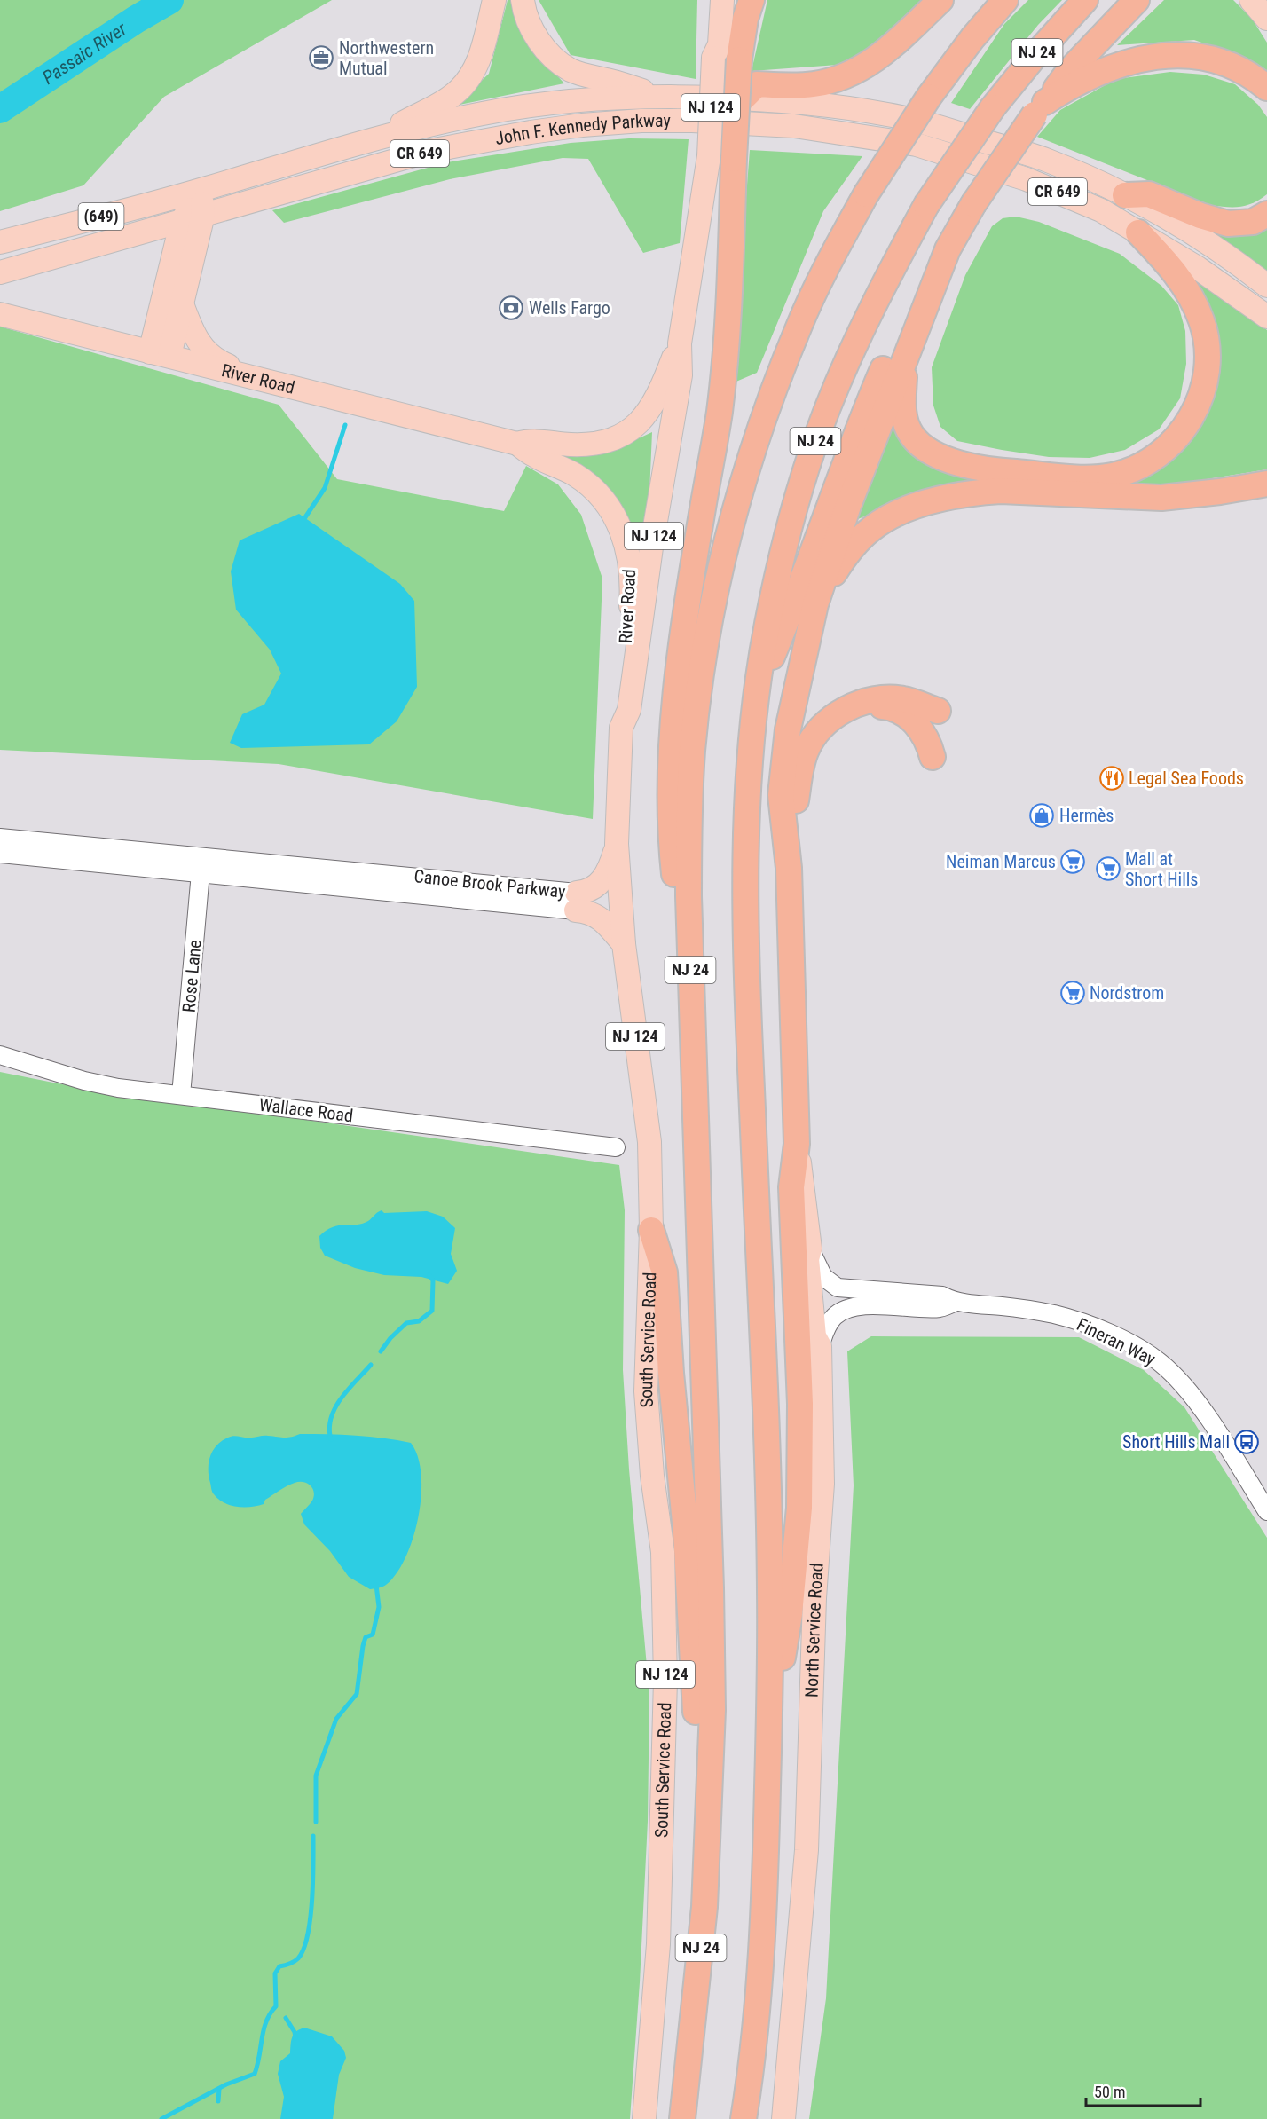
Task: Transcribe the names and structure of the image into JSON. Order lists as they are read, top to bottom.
{
  "streets": {
    "highway": ["NJ 24"],
    "main road": [
      "NJ 124",
      "John F. Kennedy Parkway",
      "CR 649",
      "(649)",
      "River Road",
      "South Service Road",
      "North Service Road"
    ],
    "street": [
      "Canoe Brook Parkway",
      "Rose Lane",
      "Wallace Road",
      "Fineran Way"
    ]
  },
  "crossings": [
    ["NJ 124", "River Road"],
    ["NJ 124", "South Service Road"],
    ["Canoe Brook Parkway", "Rose Lane"],
    ["Rose Lane", "Wallace Road"],
    ["Fineran Way", "North Service Road"]
  ],
  "water": ["Passaic River"],
  "places": {
    "office": ["Northwestern Mutual"],
    "bank": ["Wells Fargo"],
    "restaurant": ["Legal Sea Foods"],
    "shop": ["Hermès"],
    "supermarket": ["Neiman Marcus", "Mall at Short Hills", "Nordstrom"],
    "bus stop": ["Short Hills Mall"]
  },
  "scale_bar": "50 m"
}
